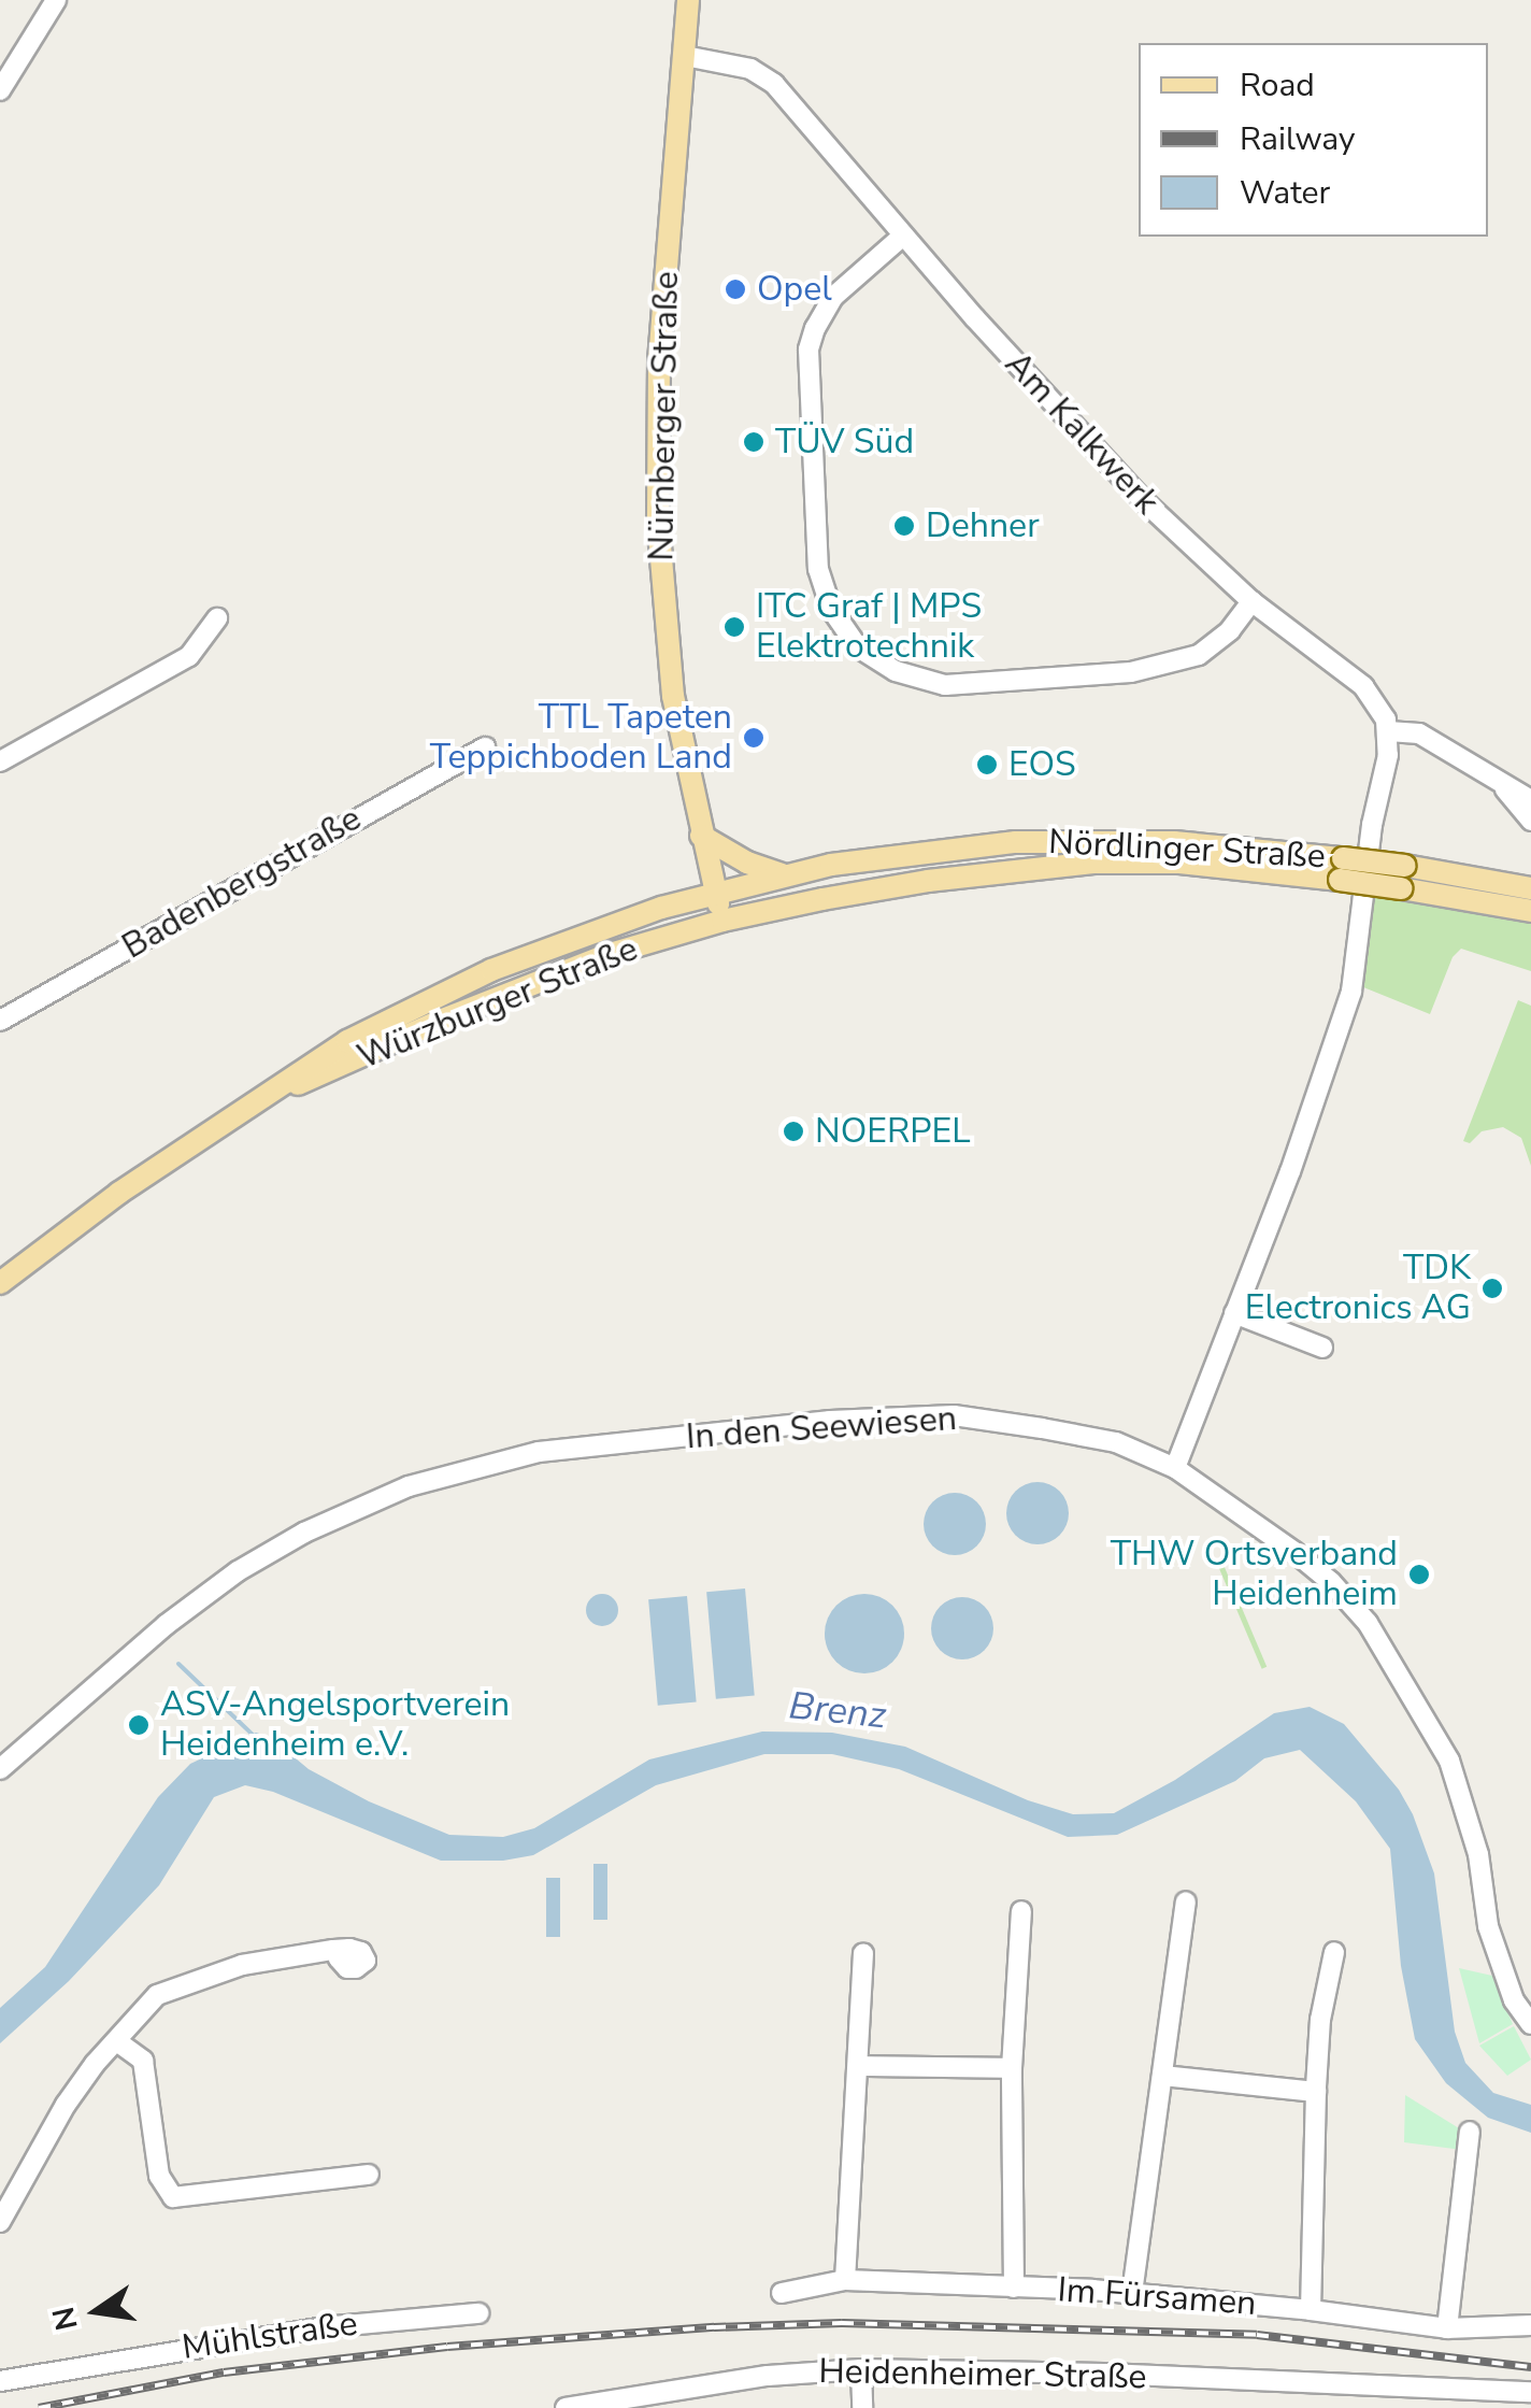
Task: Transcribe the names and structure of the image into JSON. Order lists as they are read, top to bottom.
{
  "streets": {
    "main road": ["Nürnberger Straße", "Nördlinger Straße", "Würzburger Straße"],
    "street": [
      "Am Kalkwerk",
      "Badenbergstraße",
      "In den Seewiesen",
      "Im Fürsamen",
      "Mühlstraße",
      "Heidenheimer Straße"
    ]
  },
  "crossings": [
    ["Nürnberger Straße", "Am Kalkwerk"],
    ["Nürnberger Straße", "Nördlinger Straße"],
    ["Nürnberger Straße", "Würzburger Straße"],
    ["Nördlinger Straße", "Würzburger Straße"]
  ],
  "water": ["Brenz"],
  "places": [
    "Opel",
    "TÜV Süd",
    "Dehner",
    "ITC Graf | MPS Elektrotechnik",
    "TTL Tapeten Teppichboden Land",
    "EOS",
    "NOERPEL",
    "TDK Electronics AG",
    "THW Ortsverband Heidenheim",
    "ASV-Angelsportverein Heidenheim e.V."
  ],
  "legend": ["Road", "Railway", "Water"],
  "north": "left"
}
